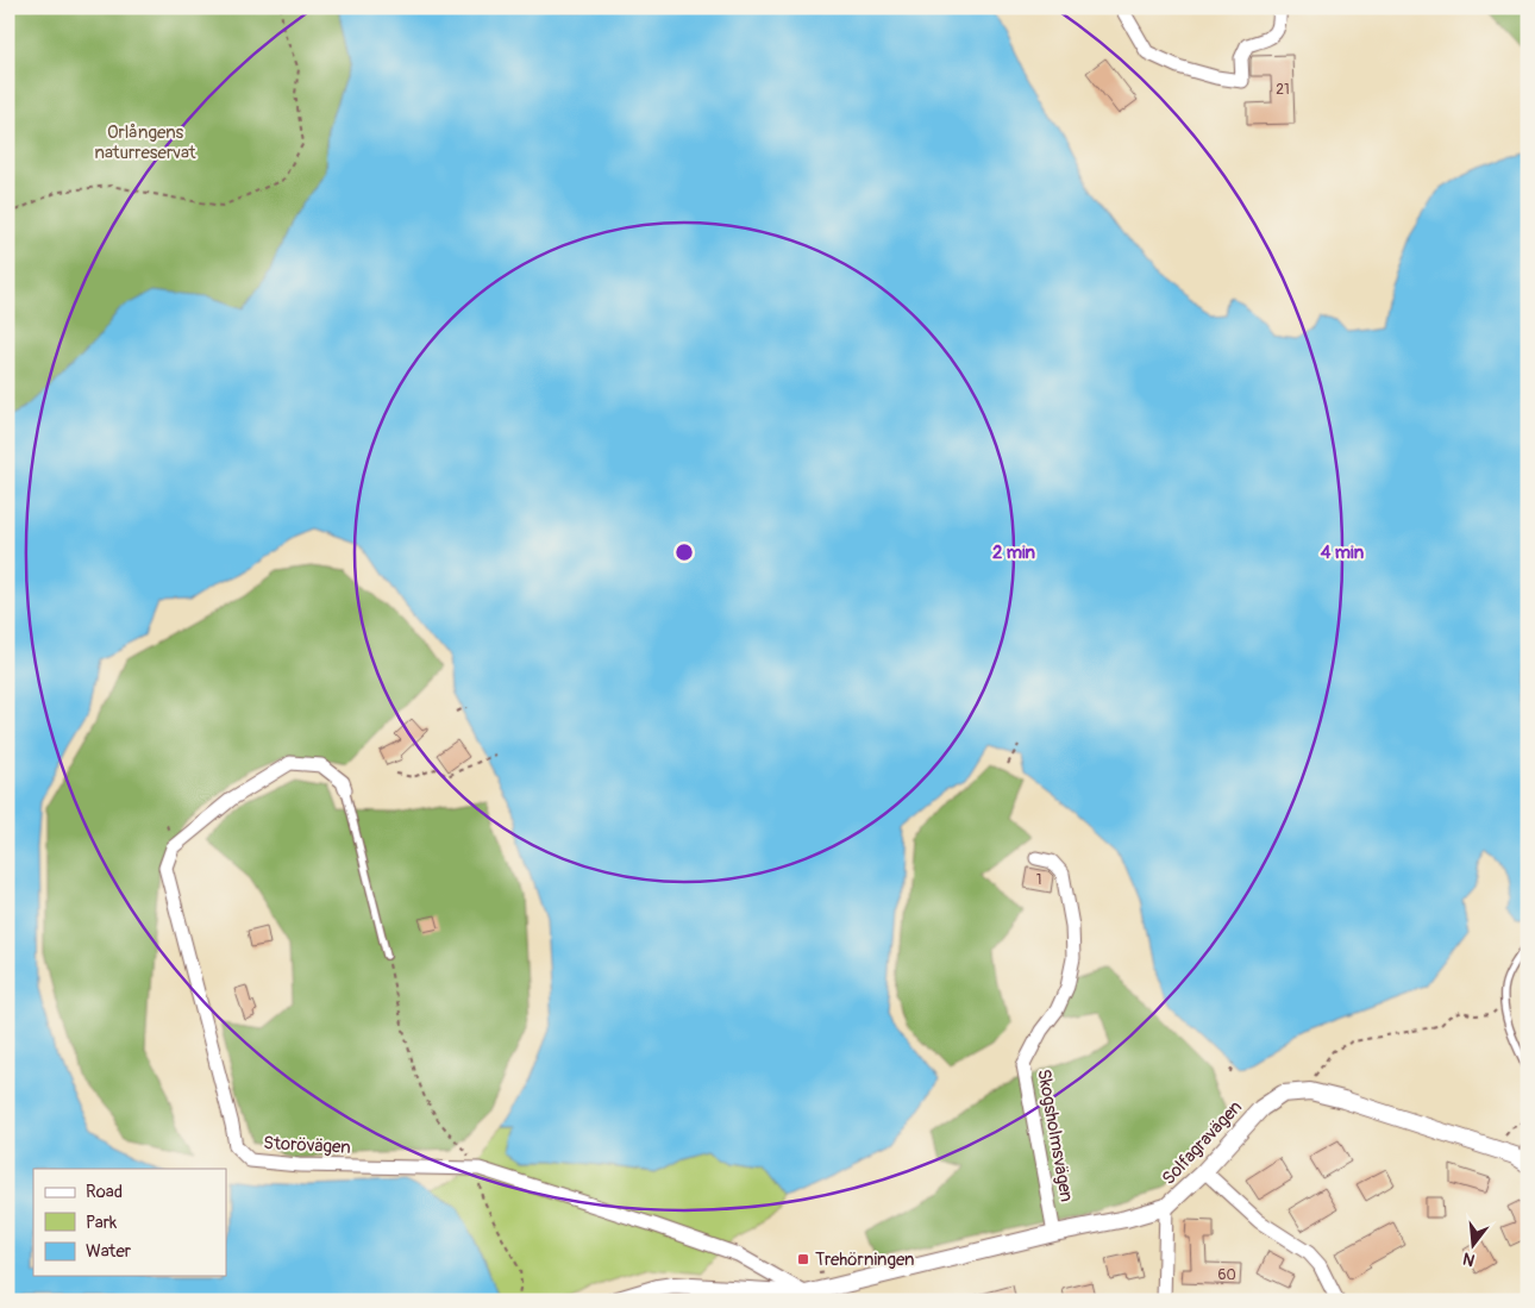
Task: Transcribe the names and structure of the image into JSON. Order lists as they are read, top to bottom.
{
  "streets": {
    "street": ["Skogsholmsvägen", "Solfagravägen", "Storövägen"]
  },
  "crossings": [
    ["Skogsholmsvägen", "Solfagravägen"],
    ["Solfagravägen", "Storövägen"]
  ],
  "parks": ["Orlångens naturreservat"],
  "places": {
    "transit": ["Trehörningen"]
  },
  "house_numbers": ["21", "1", "60"],
  "legend": ["Road", "Park", "Water"],
  "north": "bottom",
  "rings": ["2 min", "4 min"]
}
